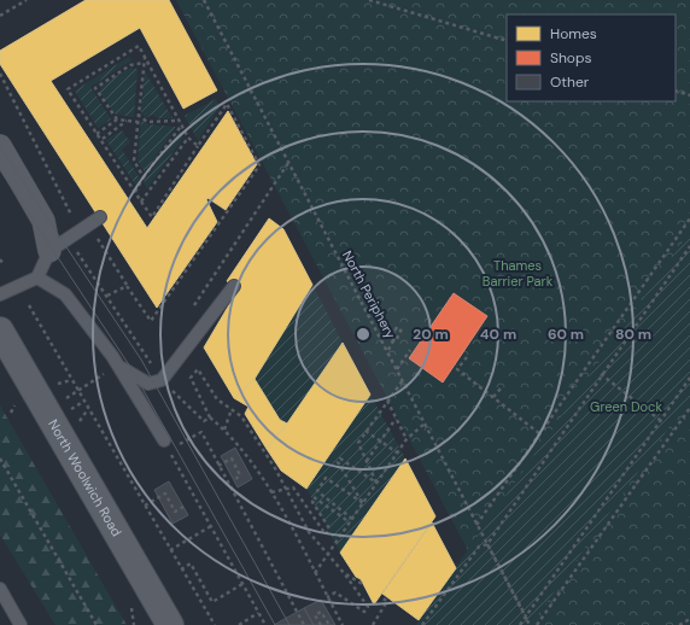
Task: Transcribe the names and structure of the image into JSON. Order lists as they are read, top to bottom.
{
  "streets": {
    "main road": ["North Woolwich Road"],
    "path": ["North Periphery"]
  },
  "parks": ["Thames Barrier Park", "Green Dock"],
  "legend": ["Homes", "Shops", "Other"],
  "rings": [
    "20 m",
    "40 m",
    "60 m",
    "80 m"
  ]
}
